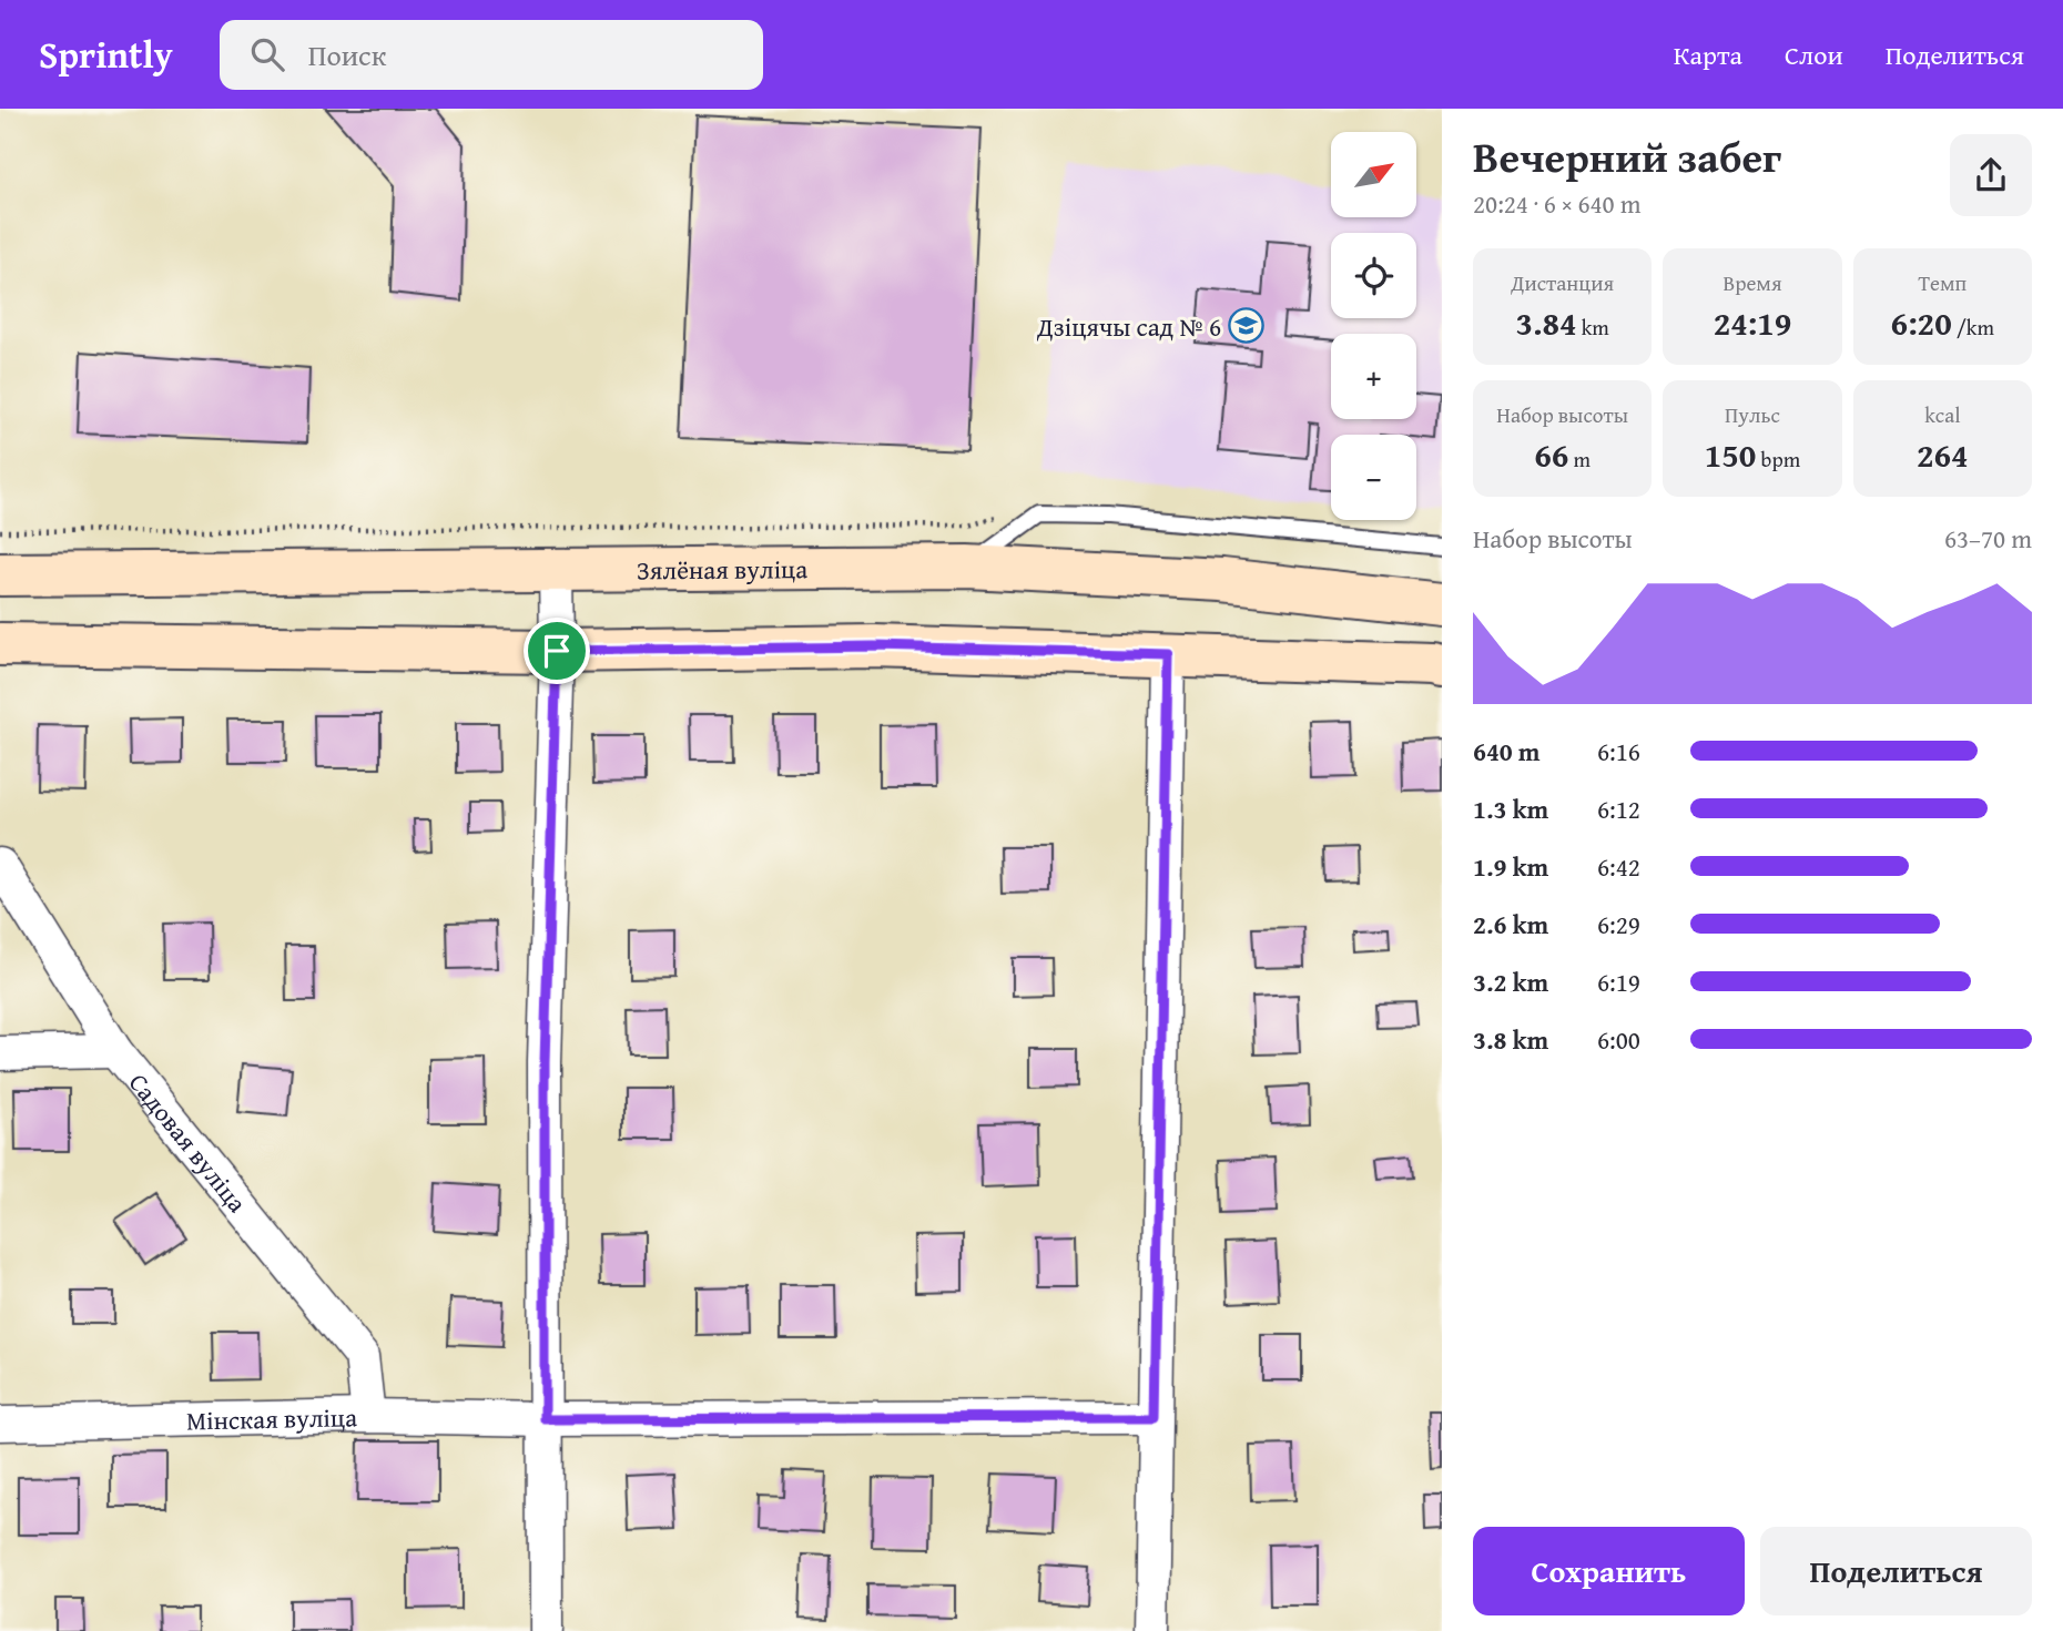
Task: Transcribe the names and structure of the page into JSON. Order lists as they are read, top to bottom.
{
  "streets": {
    "main road": ["Зялёная вуліца"],
    "street": ["Садовая вуліца", "Мінская вуліца"]
  },
  "crossings": [
    ["Садовая вуліца", "Мінская вуліца"]
  ],
  "places": {
    "school or university": ["Дзіцячы сад № 6"]
  },
  "north": "top right",
  "page": {
    "header": "Sprintly",
    "search": "Поиск",
    "nav": ["Карта", "Слои", "Поделиться"],
    "heading": ["Вечерний забег", "20:24 · 6 × 640 m"],
    "map_buttons": ["+", "−"],
    "stats": [
      ["Дистанция", "3.84 km"],
      ["Время", "24:19"],
      ["Темп", "6:20 /km"],
      ["Набор высоты", "66 m"],
      ["Пульс", "150 bpm"],
      ["kcal", "264"]
    ],
    "chart": ["Набор высоты", "63–70 m"],
    "list": [
      {
        "name": "640 m",
        "note": "6:16"
      },
      {
        "name": "1.3 km",
        "note": "6:12"
      },
      {
        "name": "1.9 km",
        "note": "6:42"
      },
      {
        "name": "2.6 km",
        "note": "6:29"
      },
      {
        "name": "3.2 km",
        "note": "6:19"
      },
      {
        "name": "3.8 km",
        "note": "6:00"
      }
    ],
    "buttons": ["Сохранить", "Поделиться"]
  }
}
